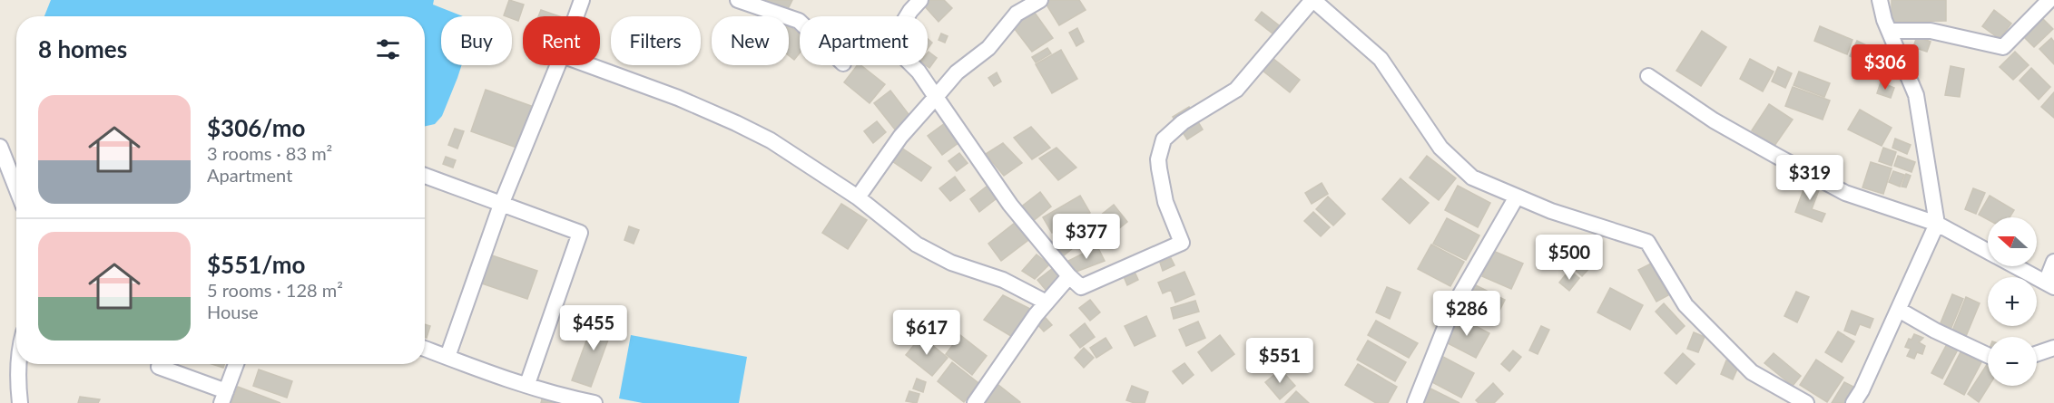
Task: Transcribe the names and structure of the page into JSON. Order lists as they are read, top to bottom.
{
  "north": "left",
  "page": {
    "chip": [
      "Buy",
      "Rent",
      "Filters",
      "New",
      "Apartment"
    ],
    "heading": "8 homes",
    "price": [
      "$306",
      "$319",
      "$377",
      "$500",
      "$286",
      "$455",
      "$617",
      "$551"
    ],
    "list": [
      {
        "name": "$306/mo",
        "note": "3 rooms · 83 m² · Apartment"
      },
      {
        "name": "$551/mo",
        "note": "5 rooms · 128 m² · House"
      }
    ],
    "map_buttons": ["+", "−"]
  }
}
